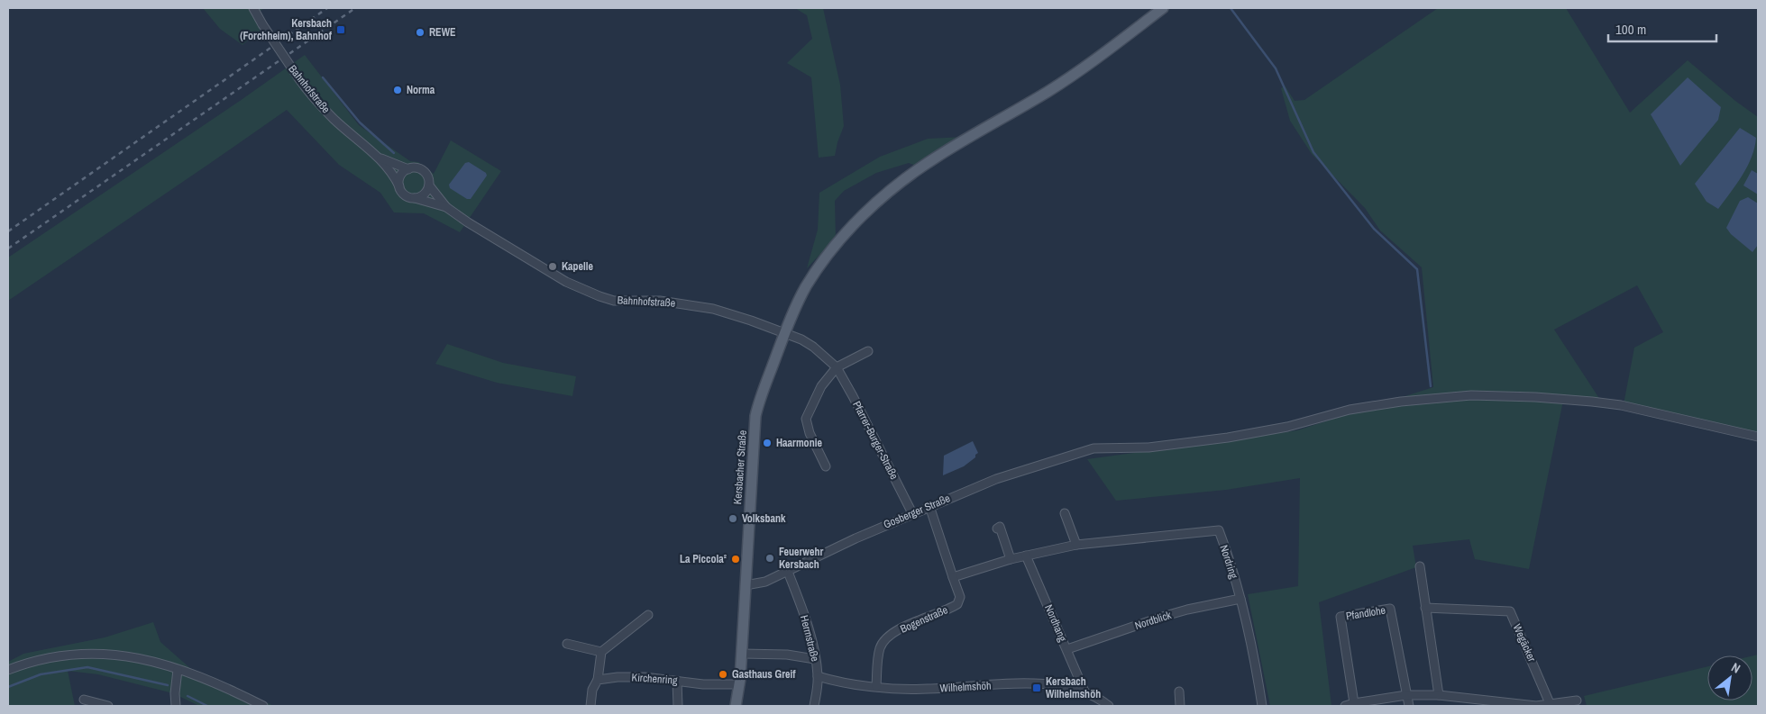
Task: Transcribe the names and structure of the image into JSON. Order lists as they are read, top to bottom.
{
  "streets": {
    "main road": ["Kersbacher Straße"],
    "street": [
      "Bahnhofstraße",
      "Pfarrer-Burger-Straße",
      "Gosberger Straße",
      "Nordring",
      "Pfandlohe",
      "Bogenstraße",
      "Nordblick",
      "Nordhang",
      "Herrnstraße",
      "Wegäcker",
      "Kirchenring",
      "Wilhelmshöh"
    ]
  },
  "crossings": [
    ["Bahnhofstraße", "Pfarrer-Burger-Straße"],
    ["Bahnhofstraße", "Kersbacher Straße"],
    ["Pfarrer-Burger-Straße", "Kersbacher Straße"],
    ["Pfarrer-Burger-Straße", "Gosberger Straße"],
    ["Kersbacher Straße", "Gosberger Straße"],
    ["Kersbacher Straße", "Kirchenring"],
    ["Gosberger Straße", "Herrnstraße"],
    ["Nordring", "Bogenstraße"],
    ["Nordring", "Nordblick"],
    ["Nordring", "Nordhang"],
    ["Bogenstraße", "Wilhelmshöh"],
    ["Nordblick", "Nordhang"],
    ["Nordhang", "Wilhelmshöh"],
    ["Herrnstraße", "Wilhelmshöh"]
  ],
  "places": {
    "transit": ["Kersbach (Forchheim), Bahnhof", "Kersbach Wilhelmshöh"],
    "other": [
      "REWE",
      "Norma",
      "Kapelle",
      "Haarmonie",
      "Volksbank",
      "Feuerwehr Kersbach",
      "La Piccola²",
      "Gasthaus Greif"
    ]
  },
  "scale_bar": "100 m",
  "north": "top right"
}
